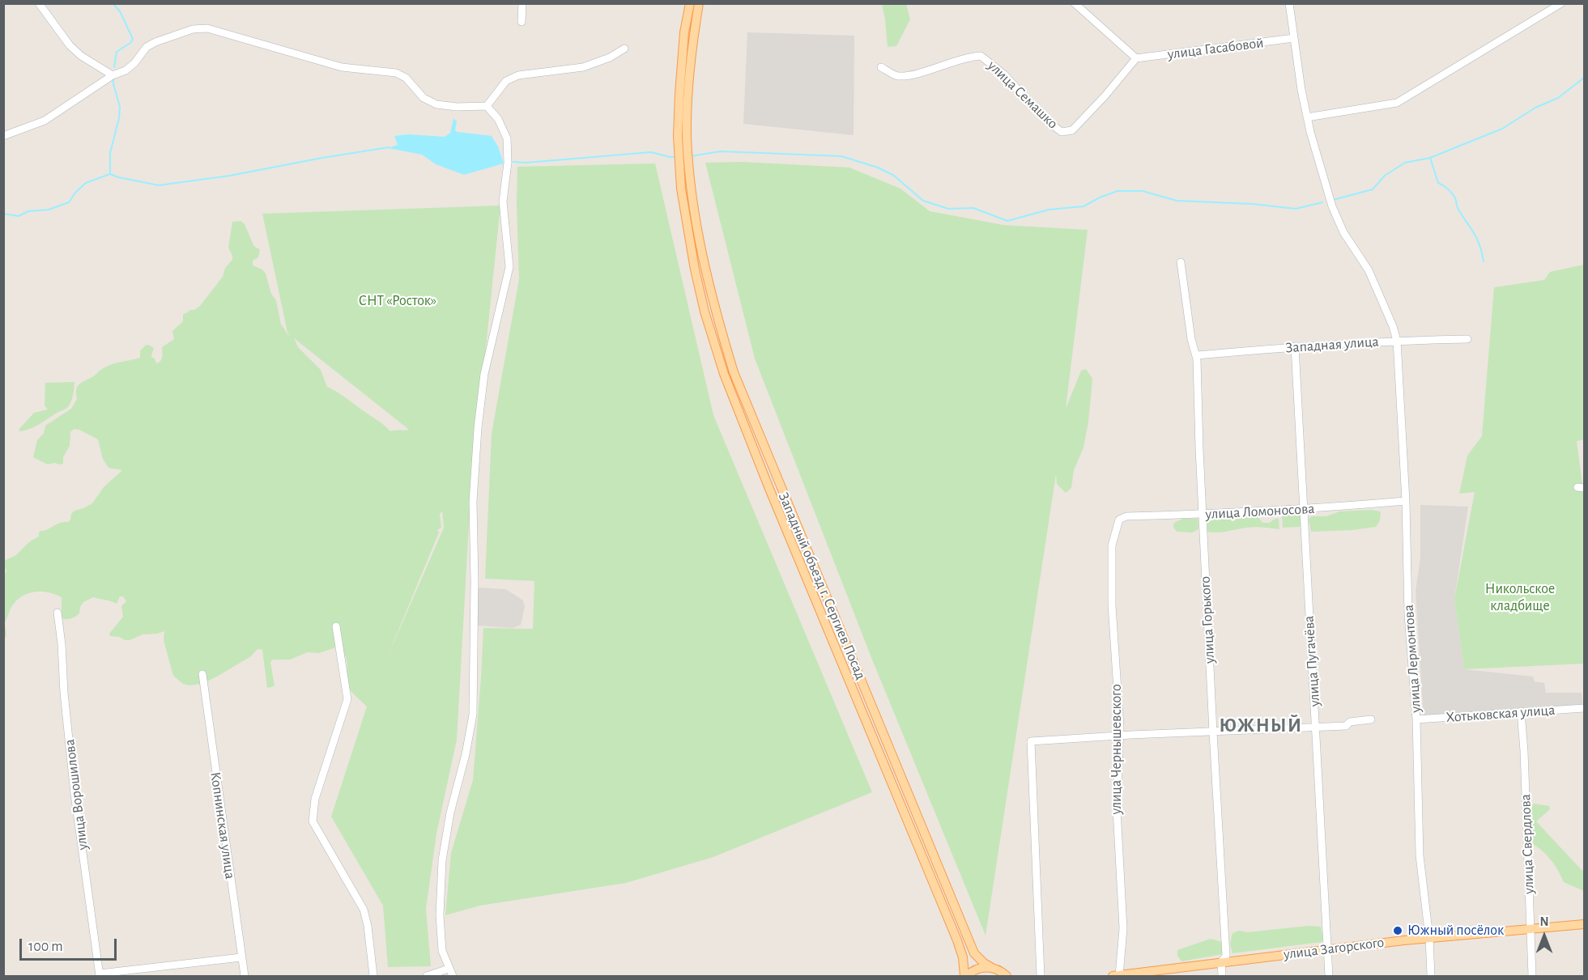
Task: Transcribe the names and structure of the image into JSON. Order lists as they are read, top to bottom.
{
  "streets": {
    "main road": ["Западный объезд г. Сергиев Посад", "улица Загорского"],
    "street": [
      "улица Гасабовой",
      "улица Семашко",
      "Западная улица",
      "улица Ломоносова",
      "улица Горького",
      "улица Лермонтова",
      "улица Пугачёва",
      "Хотьковская улица",
      "улица Чернышевского",
      "улица Ворошилова",
      "Копнинская улица",
      "улица Свердлова"
    ]
  },
  "crossings": [
    ["улица Гасабовой", "улица Семашко"],
    ["улица Гасабовой", "улица Лермонтова"],
    ["Западная улица", "улица Горького"],
    ["Западная улица", "улица Лермонтова"],
    ["Западная улица", "улица Пугачёва"],
    ["улица Ломоносова", "улица Горького"],
    ["улица Ломоносова", "улица Лермонтова"],
    ["улица Ломоносова", "улица Пугачёва"],
    ["улица Ломоносова", "улица Чернышевского"],
    ["улица Горького", "улица Загорского"],
    ["улица Лермонтова", "Хотьковская улица"],
    ["улица Лермонтова", "улица Загорского"],
    ["улица Пугачёва", "улица Загорского"],
    ["Хотьковская улица", "улица Свердлова"],
    ["улица Чернышевского", "улица Загорского"],
    ["улица Свердлова", "улица Загорского"]
  ],
  "districts": ["ЮЖНЫЙ"],
  "parks": ["СНТ «Росток»", "Никольское кладбище"],
  "places": ["Южный посёлок"],
  "scale_bar": "100 m",
  "north": "top"
}
